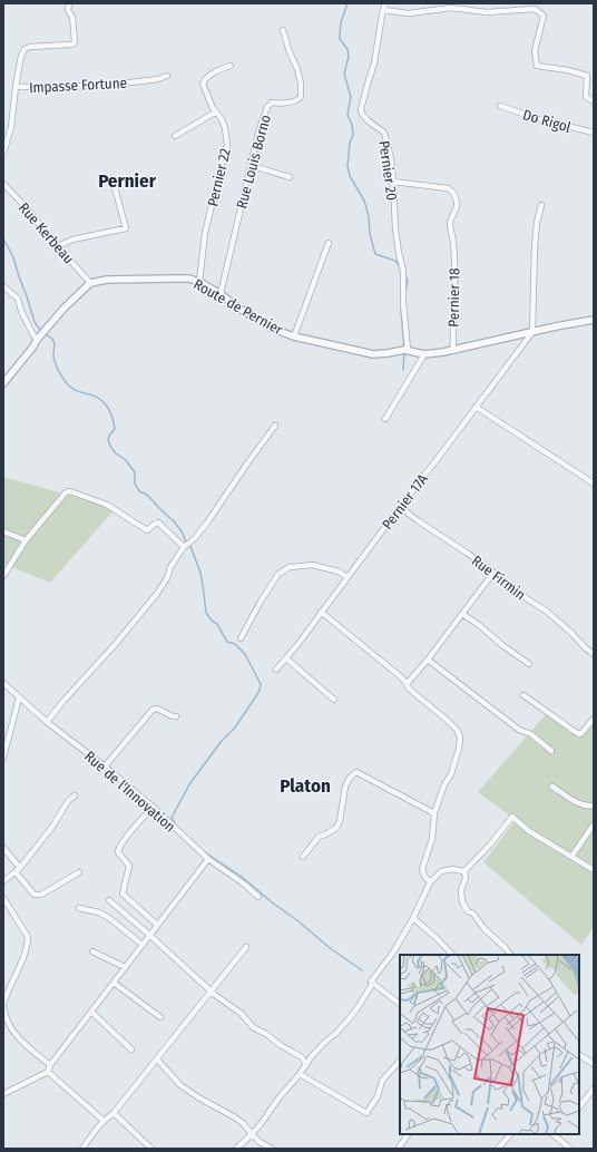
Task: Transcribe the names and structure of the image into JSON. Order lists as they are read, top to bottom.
{
  "streets": {
    "street": [
      "Impasse Fortune",
      "Do Rigol",
      "Rue Louis Borno",
      "Pernier 20",
      "Pernier 22",
      "Rue Kerbeau",
      "Pernier 18",
      "Route de Pernier",
      "Pernier 17A",
      "Rue Firmin",
      "Rue de l'Innovation"
    ]
  },
  "crossings": [
    ["Rue Louis Borno", "Route de Pernier"],
    ["Pernier 20", "Pernier 18"],
    ["Pernier 20", "Route de Pernier"],
    ["Pernier 22", "Route de Pernier"],
    ["Rue Kerbeau", "Route de Pernier"],
    ["Pernier 18", "Route de Pernier"],
    ["Route de Pernier", "Pernier 17A"],
    ["Pernier 17A", "Rue Firmin"]
  ],
  "districts": ["Pernier", "Platon"]
}
